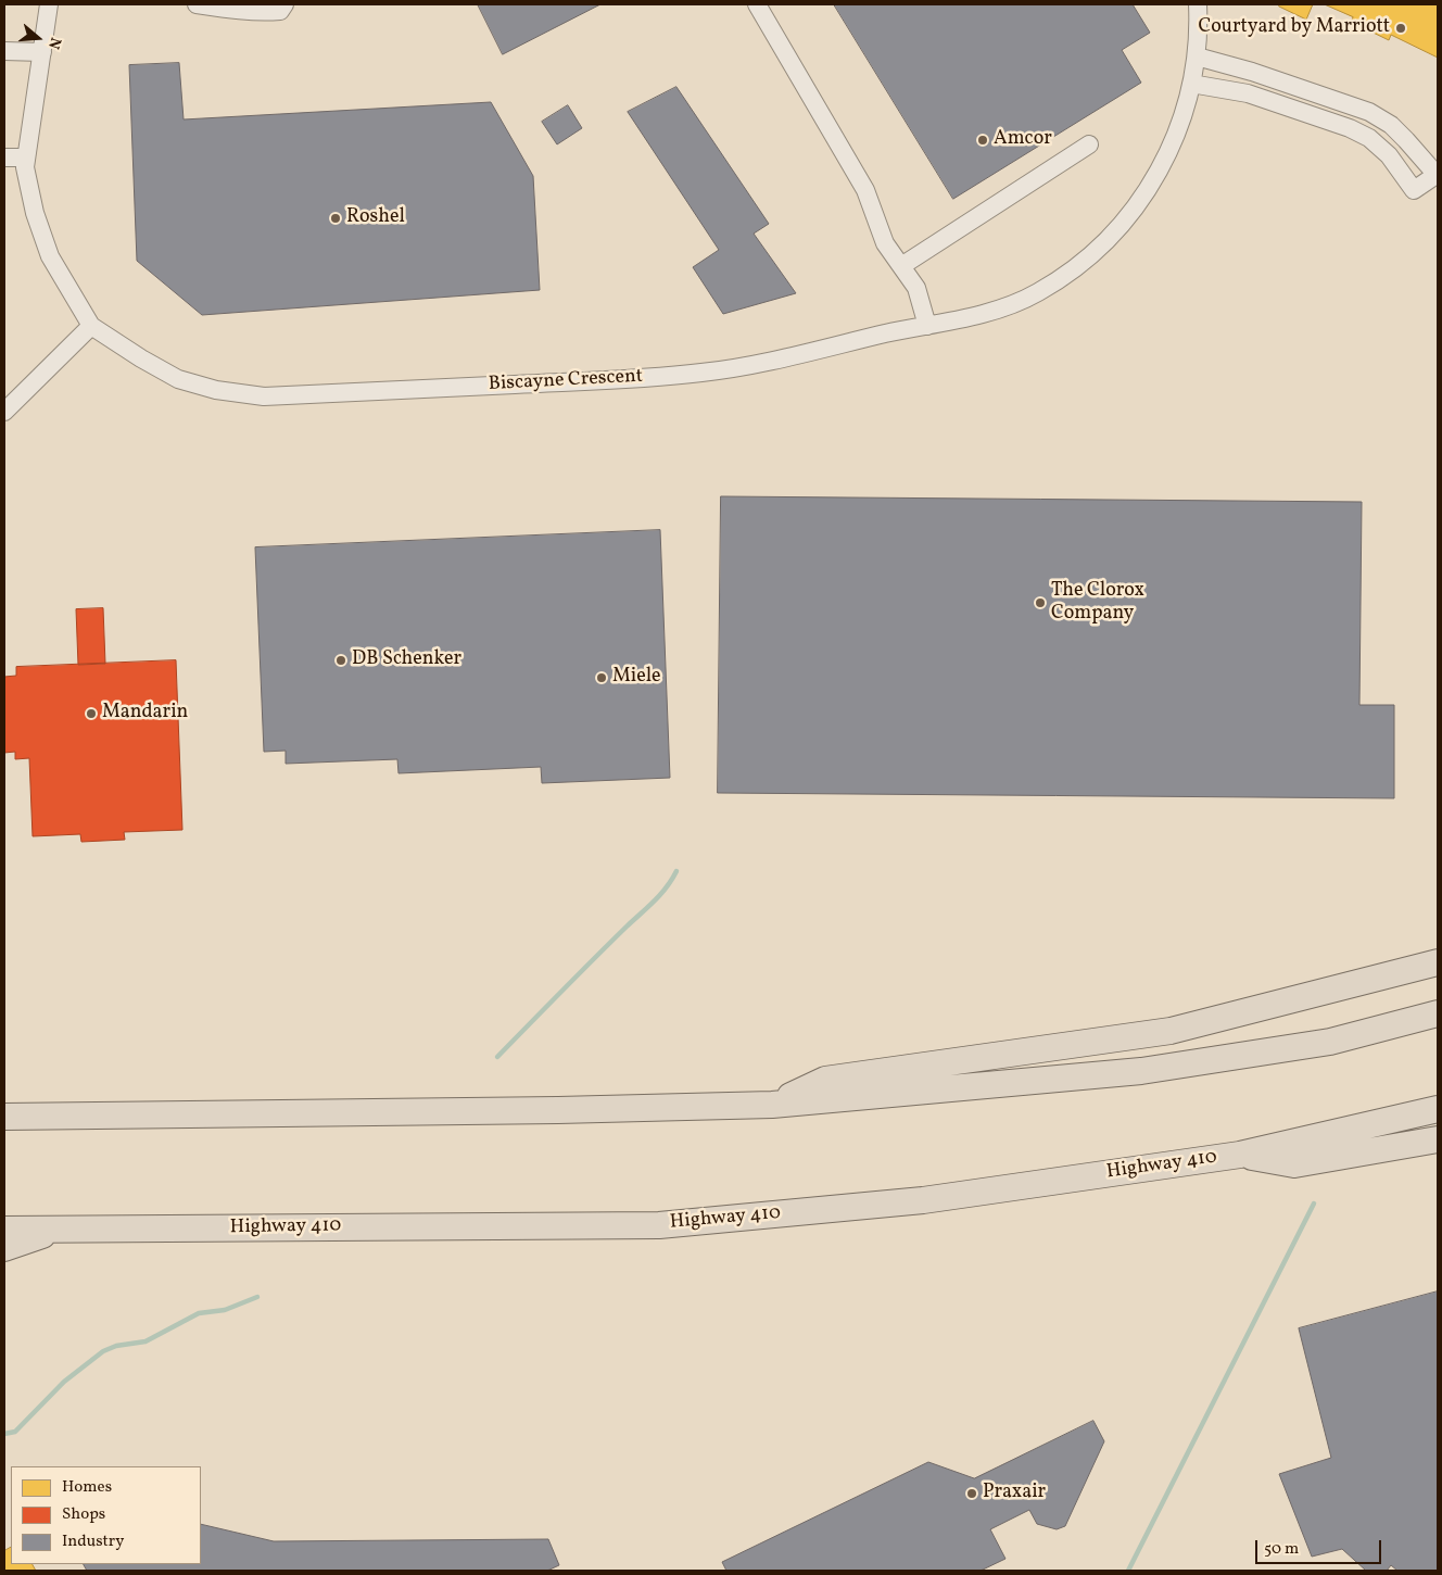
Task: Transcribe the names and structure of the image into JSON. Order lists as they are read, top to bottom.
{
  "streets": {
    "highway": ["Highway 410"],
    "street": ["Biscayne Crescent"]
  },
  "places": [
    "Courtyard by Marriott",
    "Amcor",
    "Roshel",
    "The Clorox Company",
    "DB Schenker",
    "Miele",
    "Mandarin",
    "Praxair"
  ],
  "legend": ["Homes", "Shops", "Industry"],
  "scale_bar": "50 m",
  "north": "right"
}
